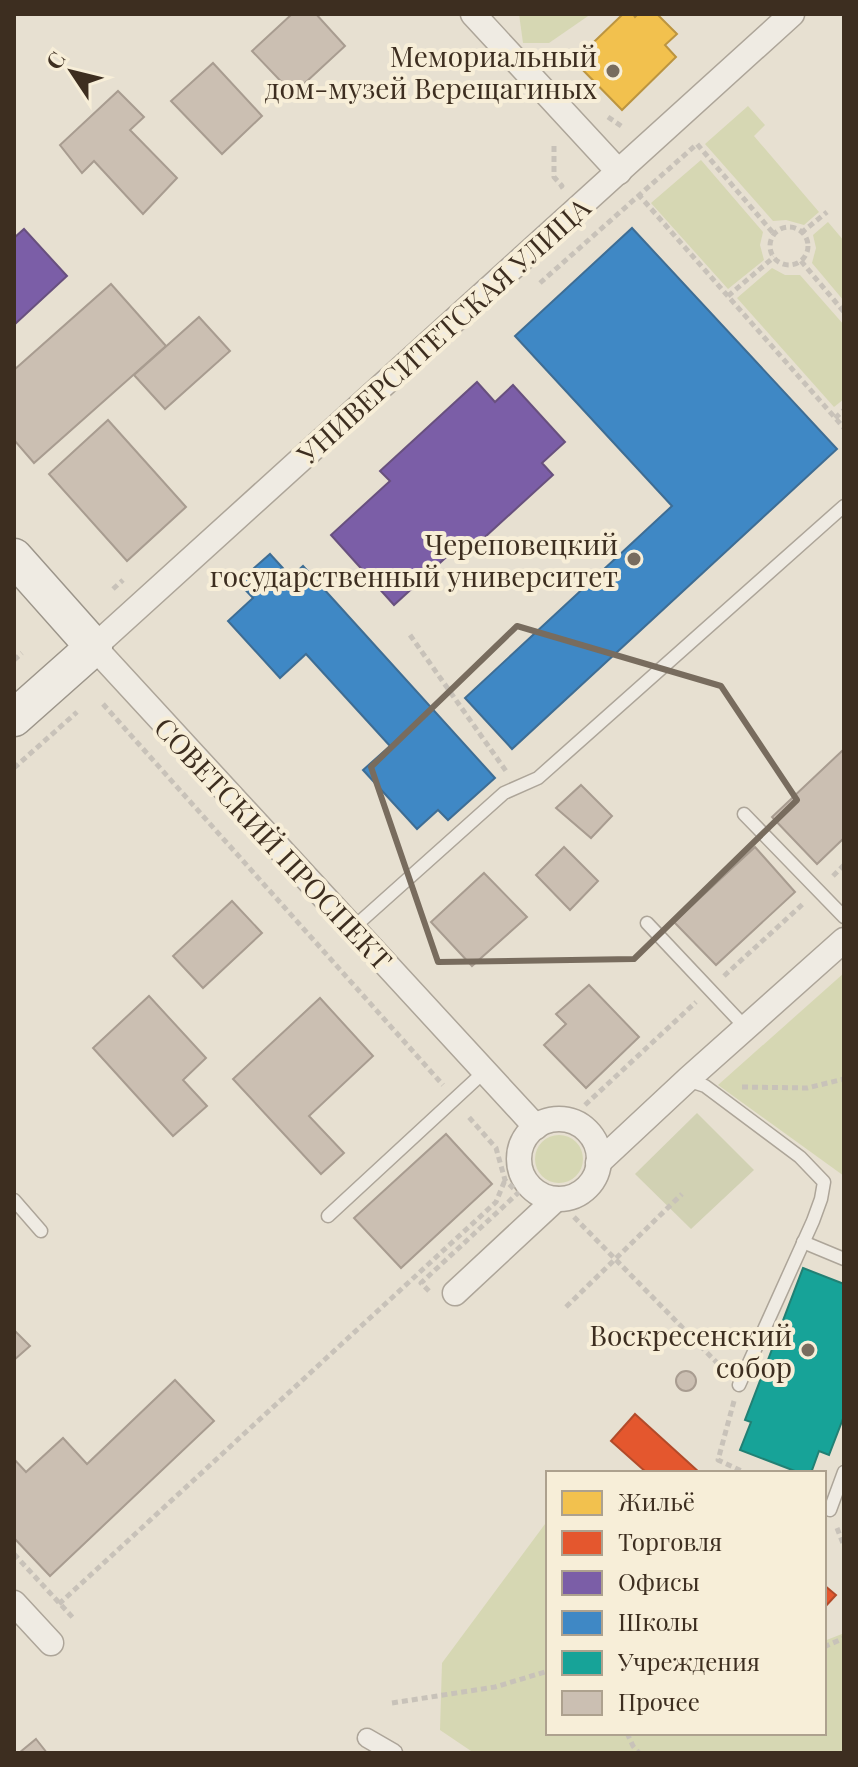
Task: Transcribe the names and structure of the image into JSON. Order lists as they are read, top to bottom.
{
  "streets": {
    "main road": ["СОВЕТСКИЙ ПРОСПЕКТ"],
    "street": ["УНИВЕРСИТЕТСКАЯ УЛИЦА"]
  },
  "crossings": [
    ["УНИВЕРСИТЕТСКАЯ УЛИЦА", "СОВЕТСКИЙ ПРОСПЕКТ"]
  ],
  "places": ["Мемориальный дом-музей Верещагиных", "Череповецкий государственный университет", "Воскресенский собор"],
  "legend": [
    "Жильё",
    "Торговля",
    "Офисы",
    "Школы",
    "Учреждения",
    "Прочее"
  ],
  "north": "top left"
}
